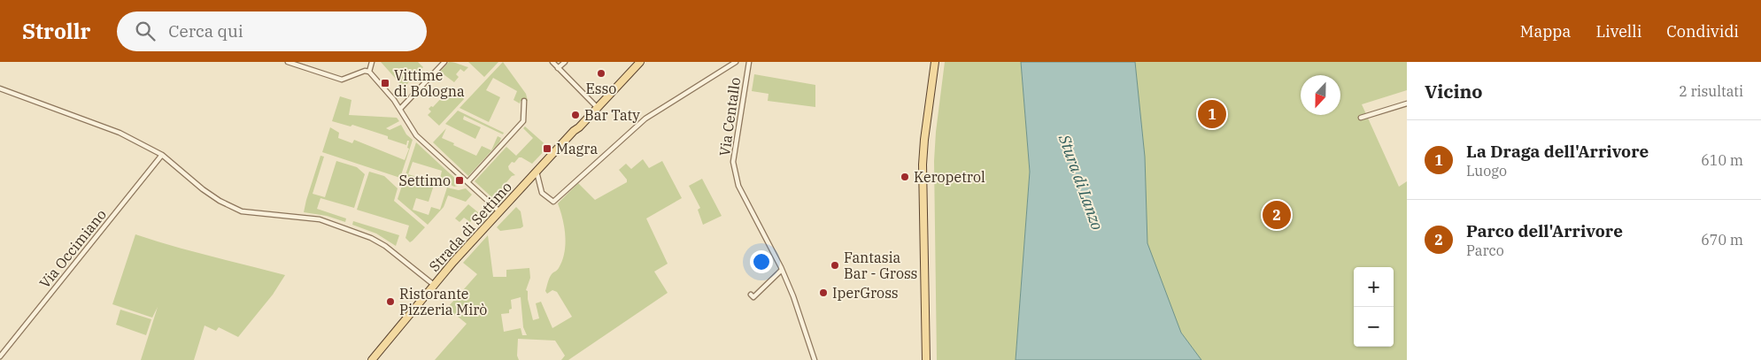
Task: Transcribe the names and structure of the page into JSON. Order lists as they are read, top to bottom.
{
  "streets": {
    "main road": ["Strada di Settimo"],
    "street": ["Via Centallo", "Via Occimiano"]
  },
  "water": ["Stura di Lanzo"],
  "places": {
    "other": [
      "Esso",
      "Bar Taty",
      "Keropetrol",
      "Fantasia Bar - Gross",
      "IperGross",
      "Ristorante Pizzeria Mirò"
    ],
    "transit": ["Vittime di Bologna", "Magra", "Settimo"]
  },
  "north": "bottom",
  "page": {
    "header": "Strollr",
    "search": "Cerca qui",
    "nav": ["Mappa", "Livelli", "Condividi"],
    "heading": ["Vicino", "2 risultati"],
    "pins": ["1", "2"],
    "list": [
      {
        "mark": "1",
        "name": "La Draga dell'Arrivore",
        "note": "Luogo",
        "value": "610 m"
      },
      {
        "mark": "2",
        "name": "Parco dell'Arrivore",
        "note": "Parco",
        "value": "670 m"
      }
    ],
    "map_buttons": ["+", "−"]
  }
}
